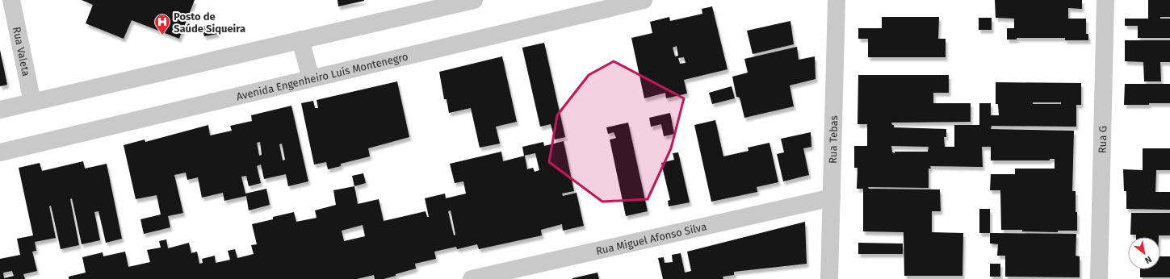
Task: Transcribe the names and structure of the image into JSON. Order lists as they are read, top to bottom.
{
  "streets": {
    "street": [
      "Rua Valeta",
      "Avenida Engenheiro Luís Montenegro",
      "Rua Tebas",
      "Rua G",
      "Rua Miguel Afonso Silva"
    ]
  },
  "crossings": [
    ["Rua Tebas", "Rua Miguel Afonso Silva"]
  ],
  "places": {
    "hospital": ["Posto de Saúde Siqueira"]
  },
  "north": "bottom right"
}
